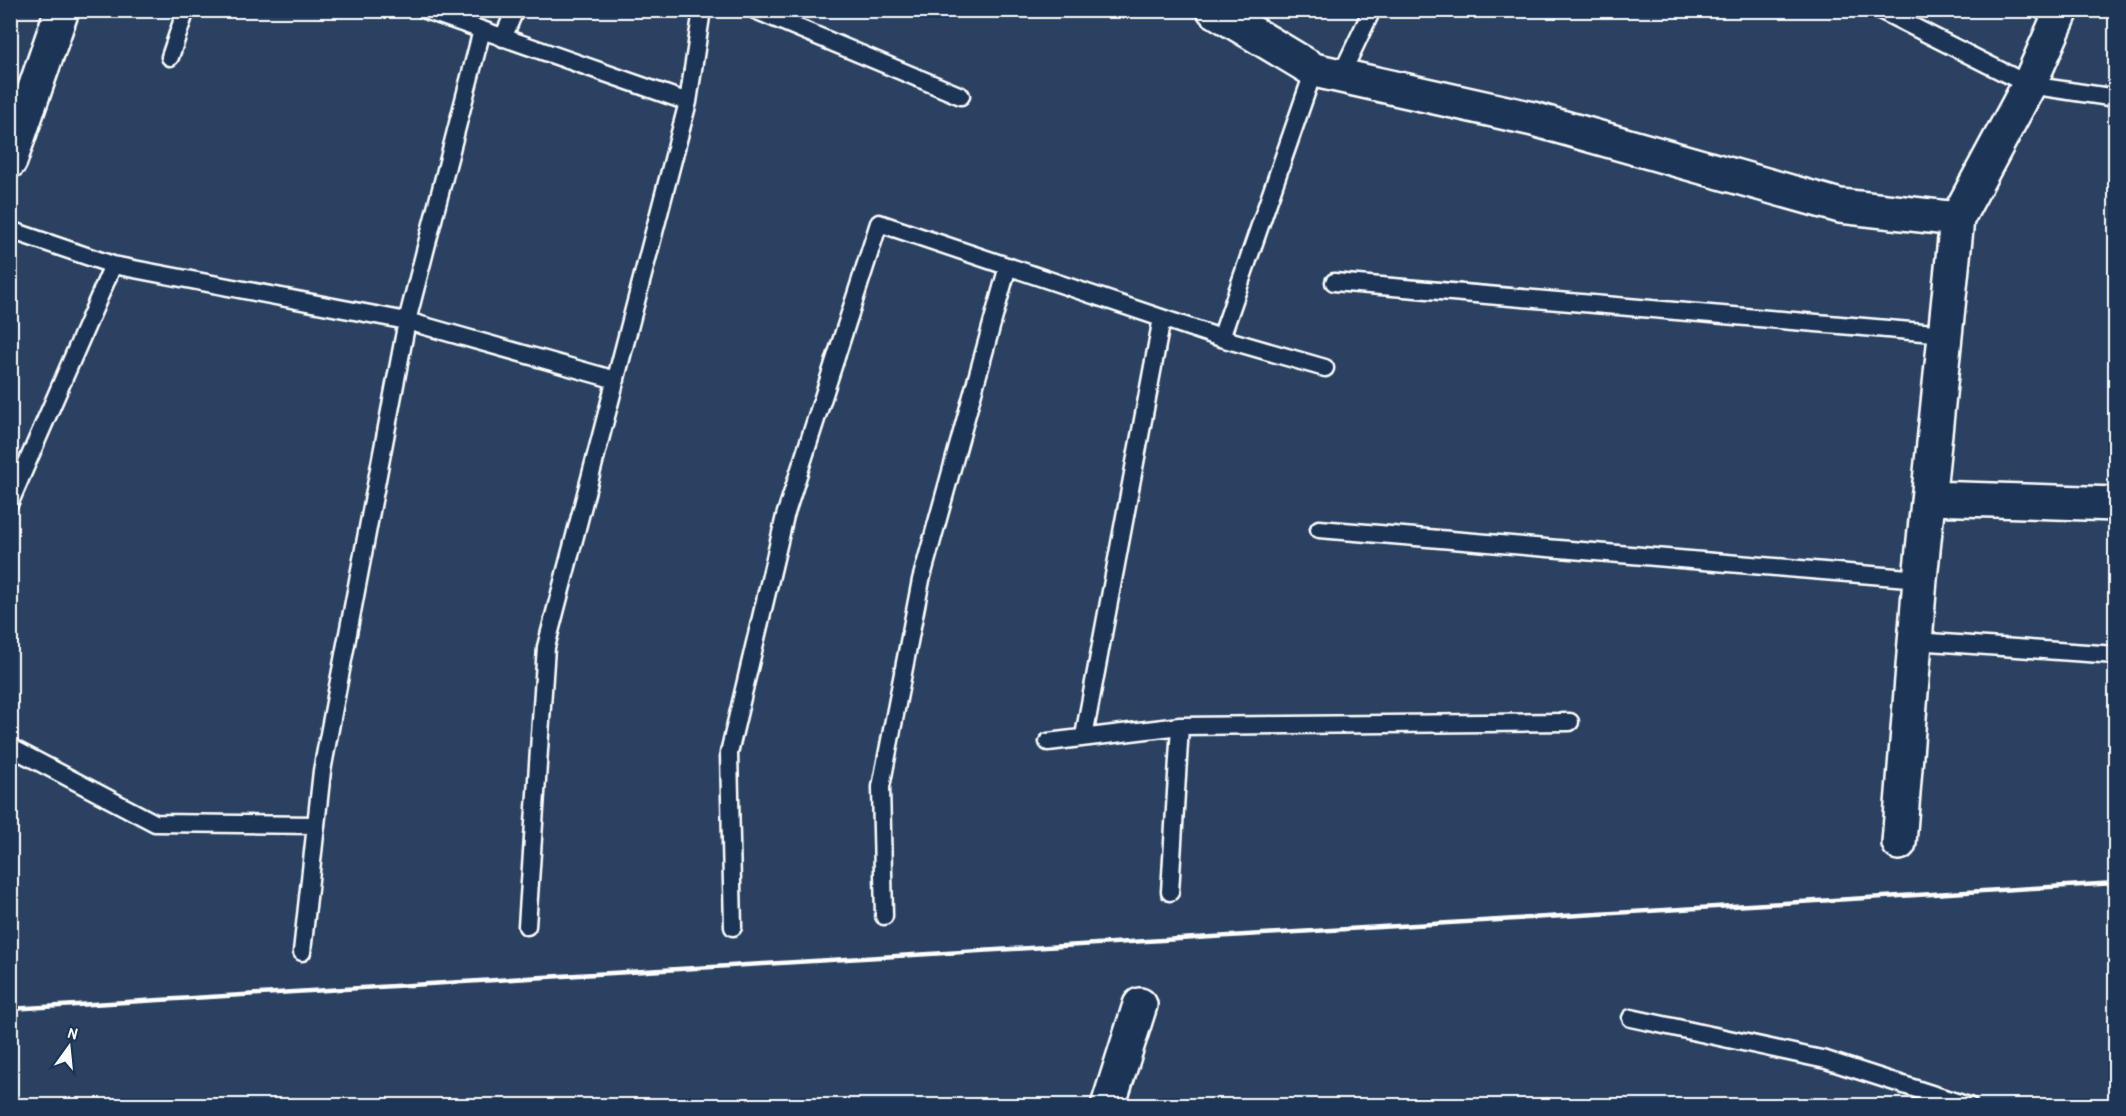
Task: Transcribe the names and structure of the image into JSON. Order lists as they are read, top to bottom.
{
  "north": "top"
}
